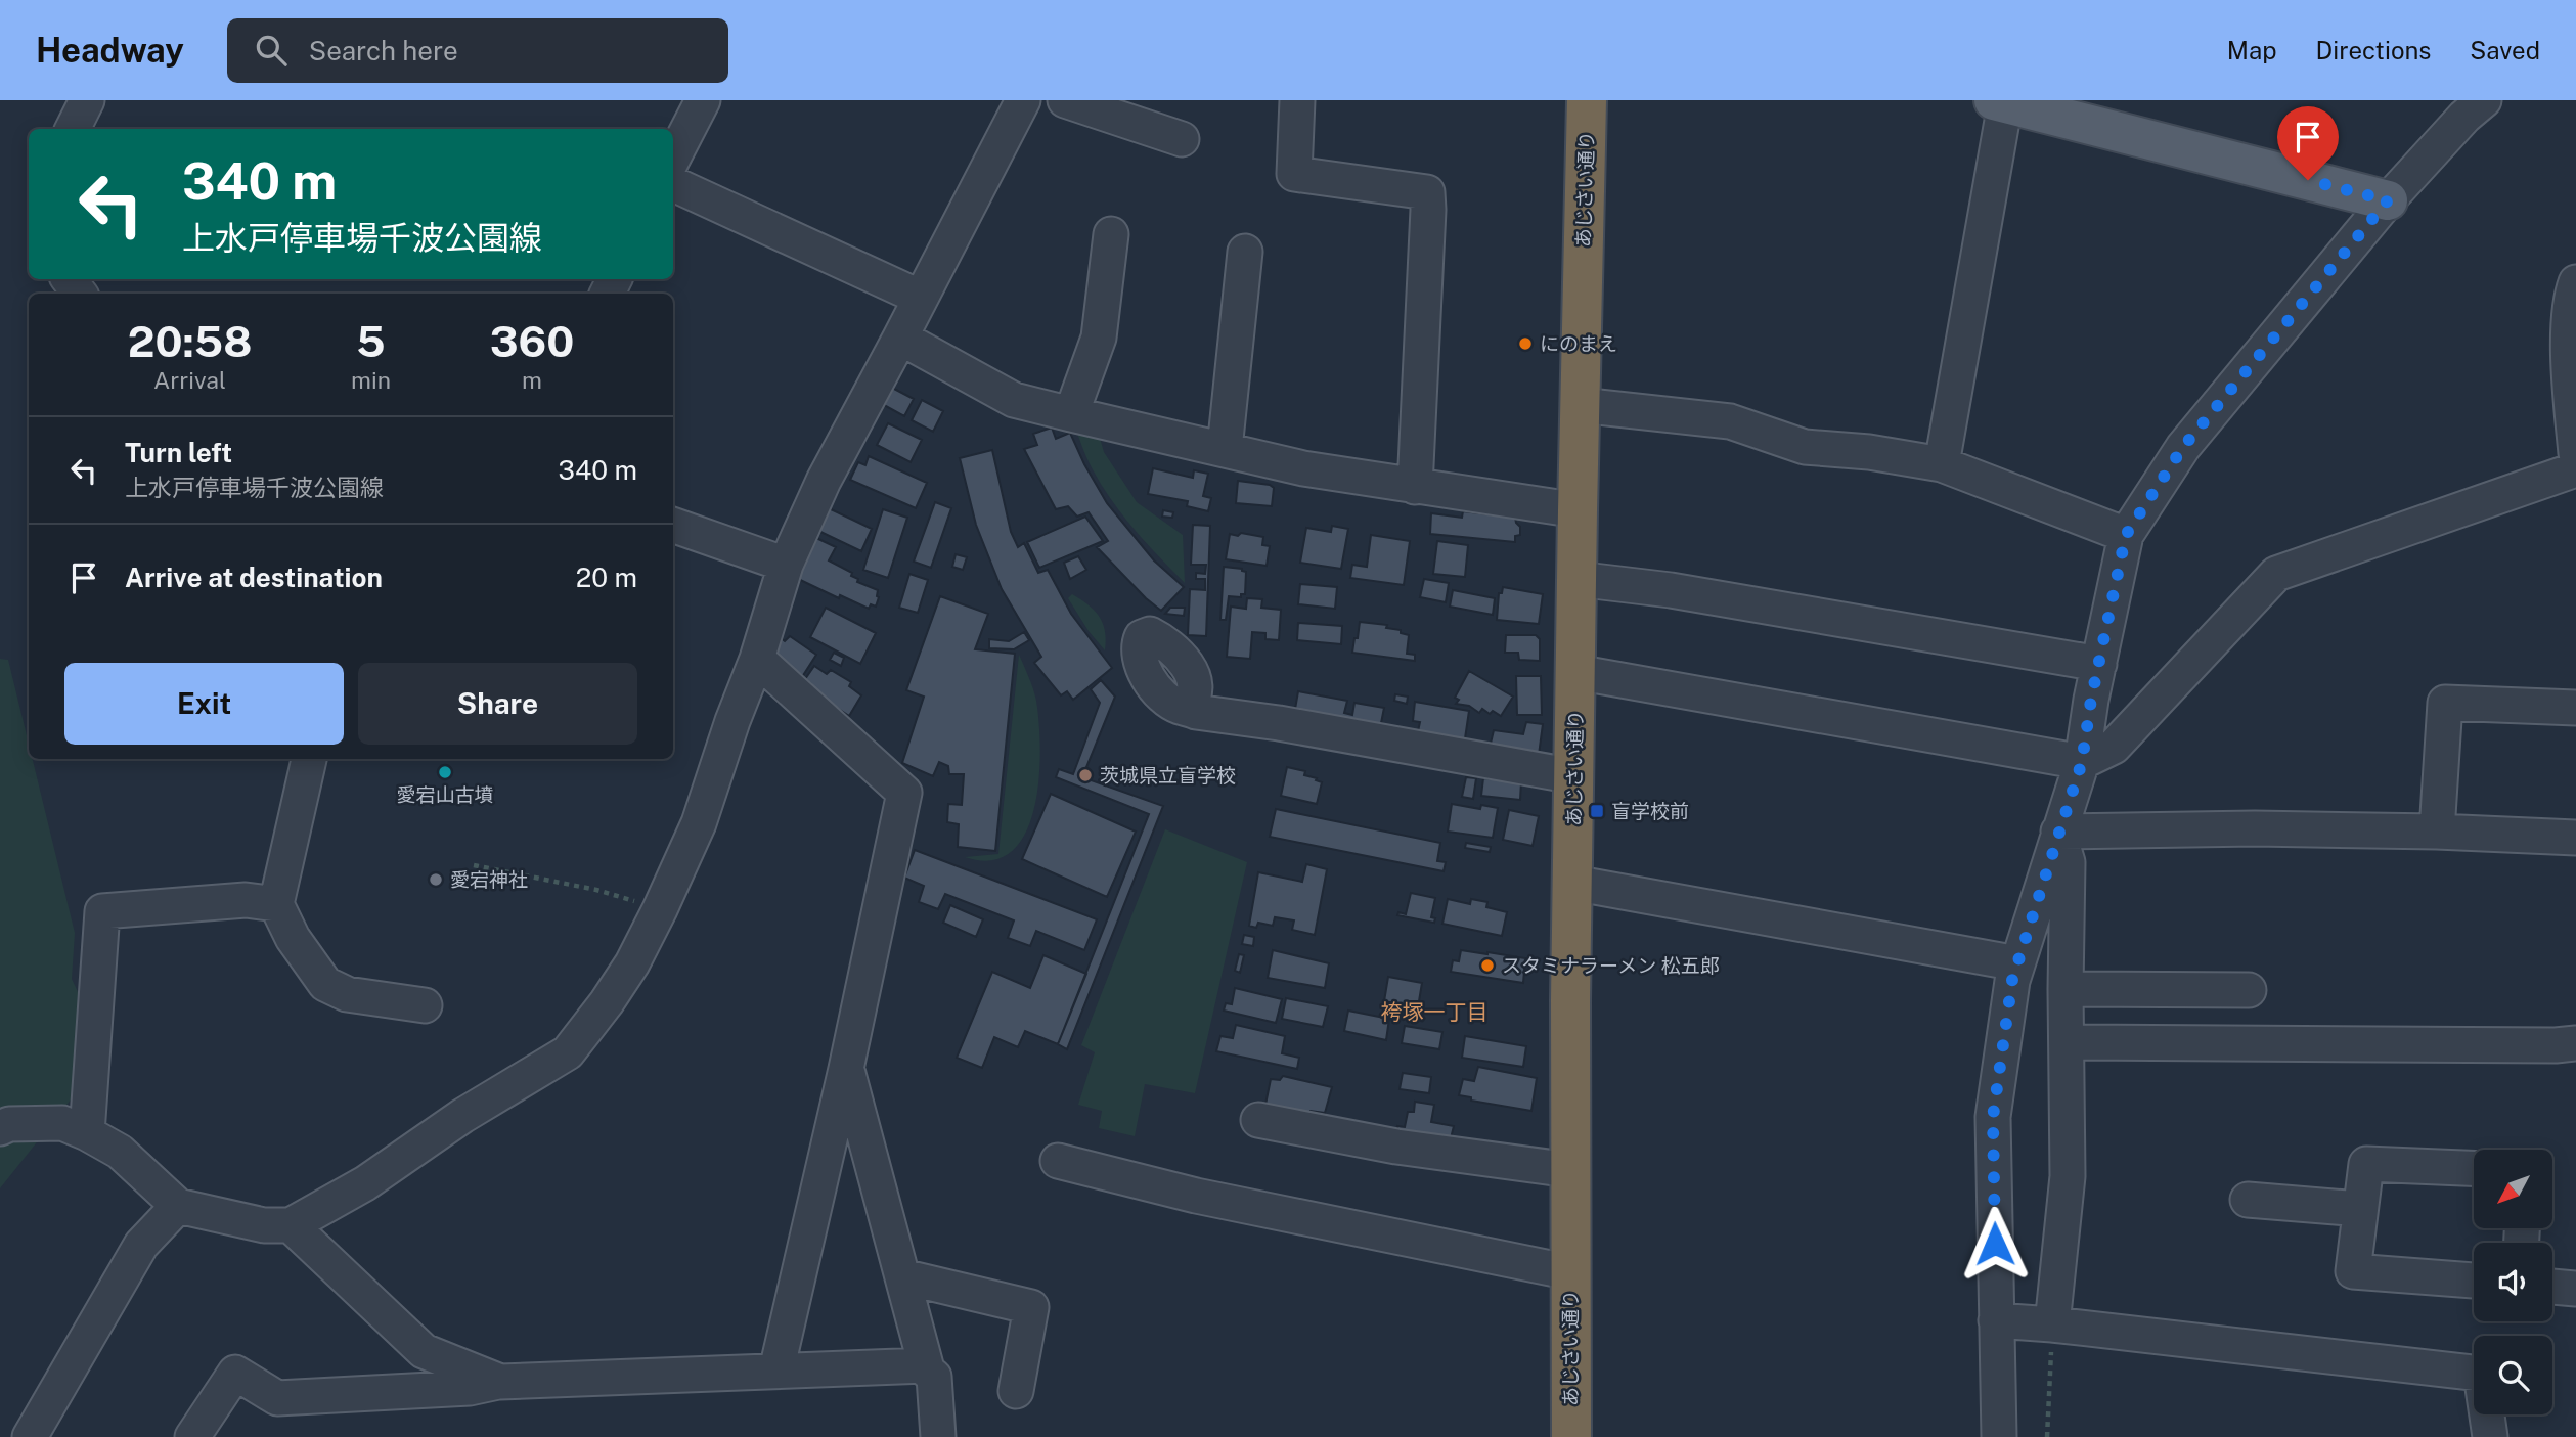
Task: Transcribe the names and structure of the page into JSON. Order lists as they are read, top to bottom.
{
  "streets": {
    "highway": ["あじさい通り"]
  },
  "districts": ["袴塚一丁目"],
  "places": {
    "other": [
      "にのまえ",
      "愛宕山古墳",
      "茨城県立盲学校",
      "愛宕神社",
      "スタミナラーメン 松五郎"
    ],
    "transit": ["盲学校前"]
  },
  "north": "bottom left",
  "page": {
    "header": "Headway",
    "search": "Search here",
    "nav": ["Map", "Directions", "Saved"],
    "turn": ["340 m", "上水戸停車場千波公園線"],
    "eta": [
      "20:58",
      "Arrival",
      "5",
      "min",
      "360",
      "m"
    ],
    "list": [
      {
        "name": "Turn left",
        "note": "上水戸停車場千波公園線",
        "value": "340 m"
      },
      {
        "name": "Arrive at destination",
        "value": "20 m"
      }
    ],
    "buttons": ["Exit", "Share"]
  }
}
